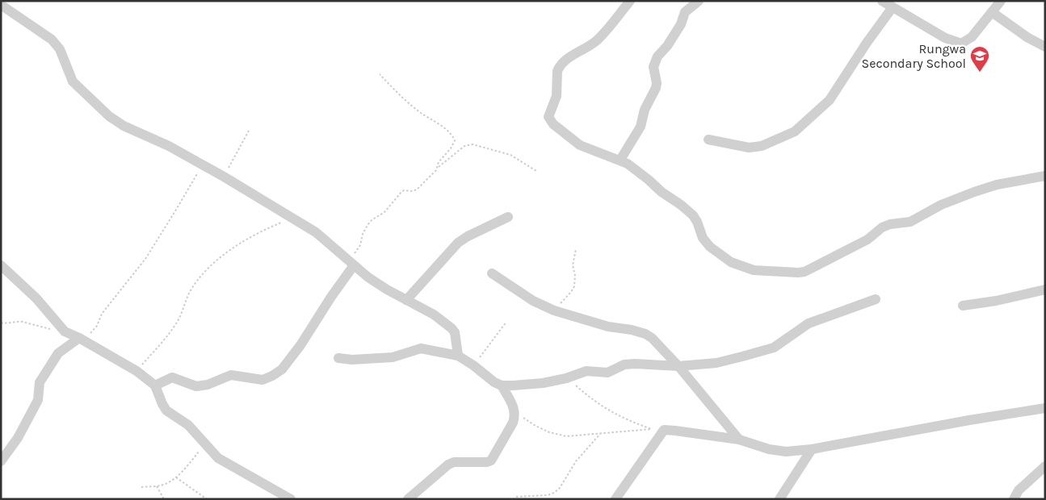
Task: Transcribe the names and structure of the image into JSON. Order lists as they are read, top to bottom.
{
  "places": {
    "school or university": ["Rungwa Secondary School"]
  }
}
